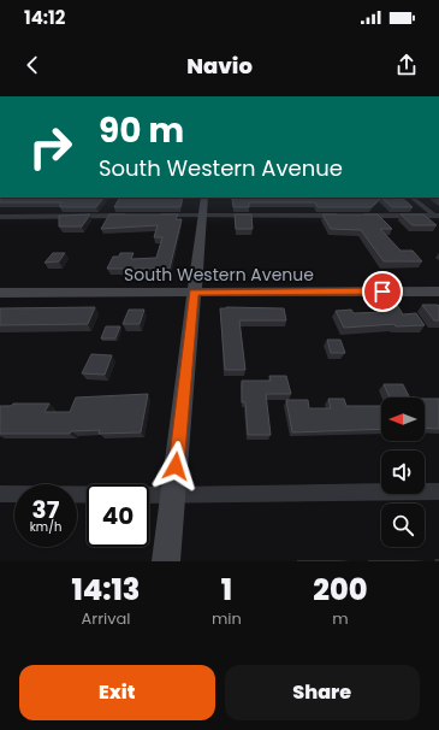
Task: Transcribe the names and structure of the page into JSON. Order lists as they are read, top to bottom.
{
  "streets": {
    "street": ["South Western Avenue"]
  },
  "north": "left",
  "page": {
    "status": "14:12",
    "header": "Navio",
    "turn": ["90 m", "South Western Avenue"],
    "speed": "37 km/h",
    "limit": "40",
    "eta": [
      "14:13",
      "Arrival",
      "1",
      "min",
      "200",
      "m"
    ],
    "buttons": ["Exit", "Share"]
  }
}
